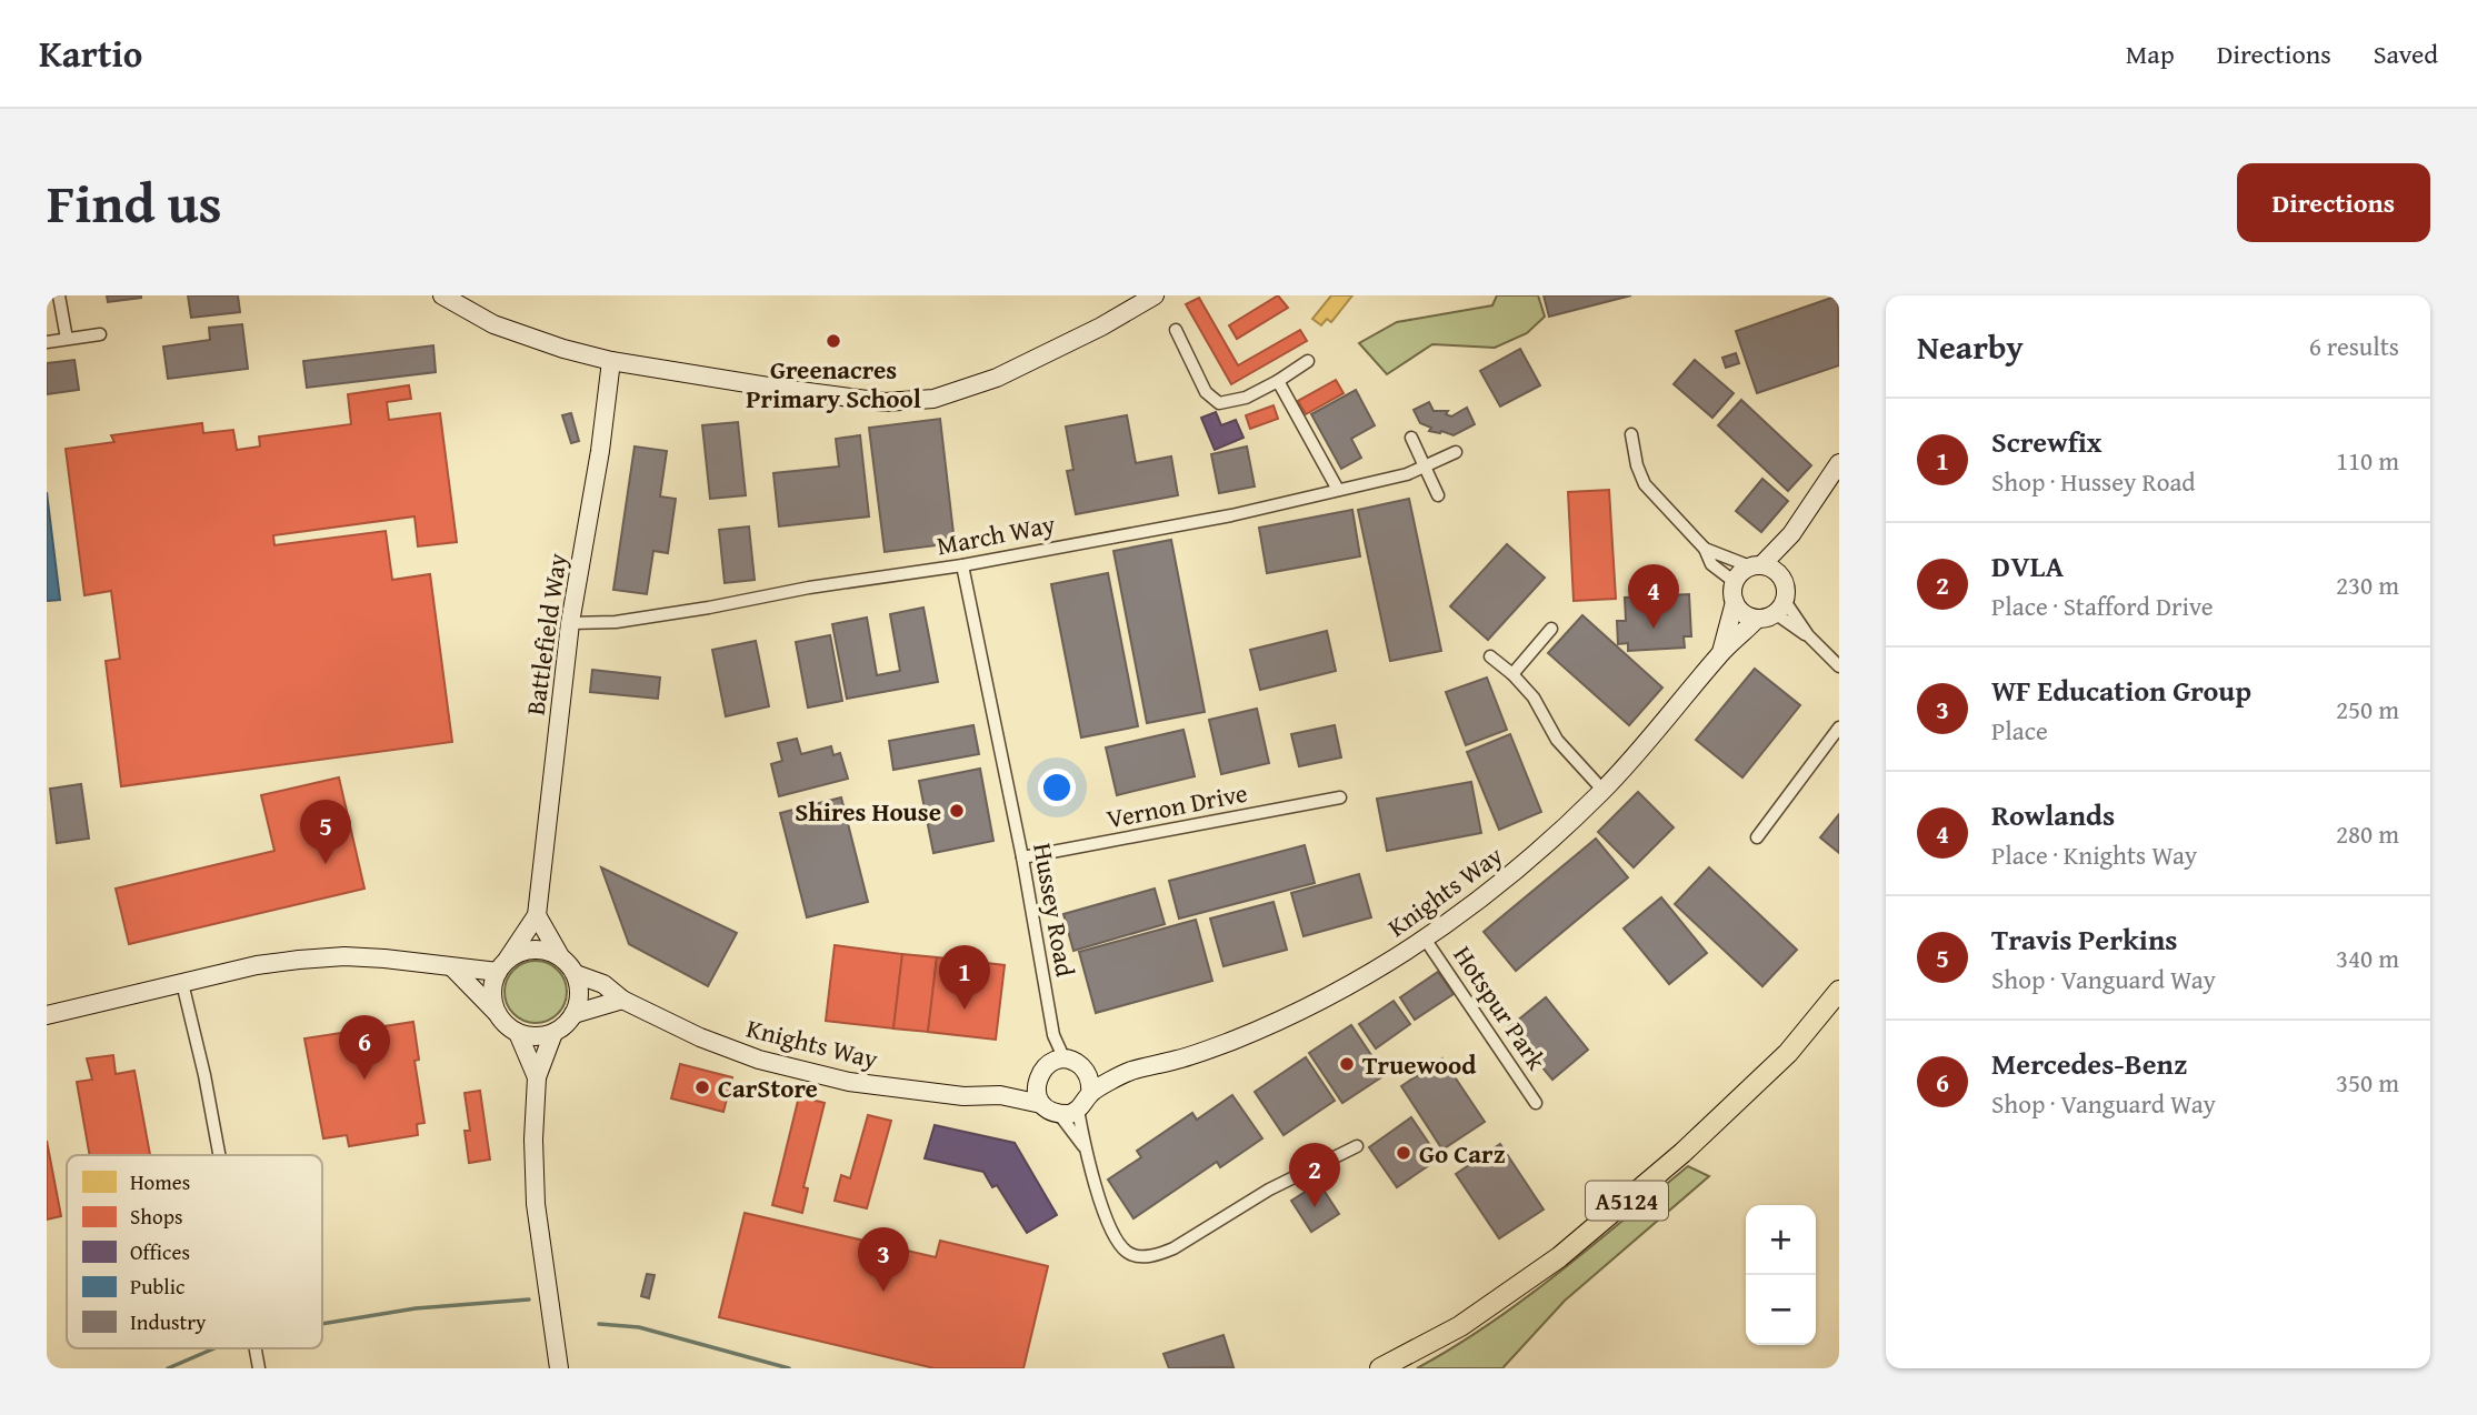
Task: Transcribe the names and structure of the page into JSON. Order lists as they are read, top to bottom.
{
  "streets": {
    "main road": ["A5124"],
    "street": [
      "March Way",
      "Battlefield Way",
      "Vernon Drive",
      "Knights Way",
      "Hussey Road",
      "Hotspur Park"
    ]
  },
  "crossings": [
    ["March Way", "Battlefield Way"],
    ["March Way", "Hussey Road"],
    ["Battlefield Way", "Knights Way"],
    ["Vernon Drive", "Hussey Road"],
    ["Knights Way", "Hussey Road"],
    ["Knights Way", "Hotspur Park"]
  ],
  "places": [
    "Greenacres Primary School",
    "Shires House",
    "Truewood",
    "CarStore",
    "Go Carz"
  ],
  "legend": [
    "Homes",
    "Shops",
    "Offices",
    "Public",
    "Industry"
  ],
  "page": {
    "header": "Kartio",
    "nav": ["Map", "Directions", "Saved"],
    "title": "Find us",
    "buttons": "Directions",
    "heading": ["Nearby", "6 results"],
    "list": [
      {
        "mark": "1",
        "name": "Screwfix",
        "note": "Shop · Hussey Road",
        "value": "110 m"
      },
      {
        "mark": "2",
        "name": "DVLA",
        "note": "Place · Stafford Drive",
        "value": "230 m"
      },
      {
        "mark": "3",
        "name": "WF Education Group",
        "note": "Place",
        "value": "250 m"
      },
      {
        "mark": "4",
        "name": "Rowlands",
        "note": "Place · Knights Way",
        "value": "280 m"
      },
      {
        "mark": "5",
        "name": "Travis Perkins",
        "note": "Shop · Vanguard Way",
        "value": "340 m"
      },
      {
        "mark": "6",
        "name": "Mercedes-Benz",
        "note": "Shop · Vanguard Way",
        "value": "350 m"
      }
    ],
    "pins": [
      "4",
      "5",
      "1",
      "6",
      "2",
      "3"
    ],
    "map_buttons": ["+", "−"]
  }
}
